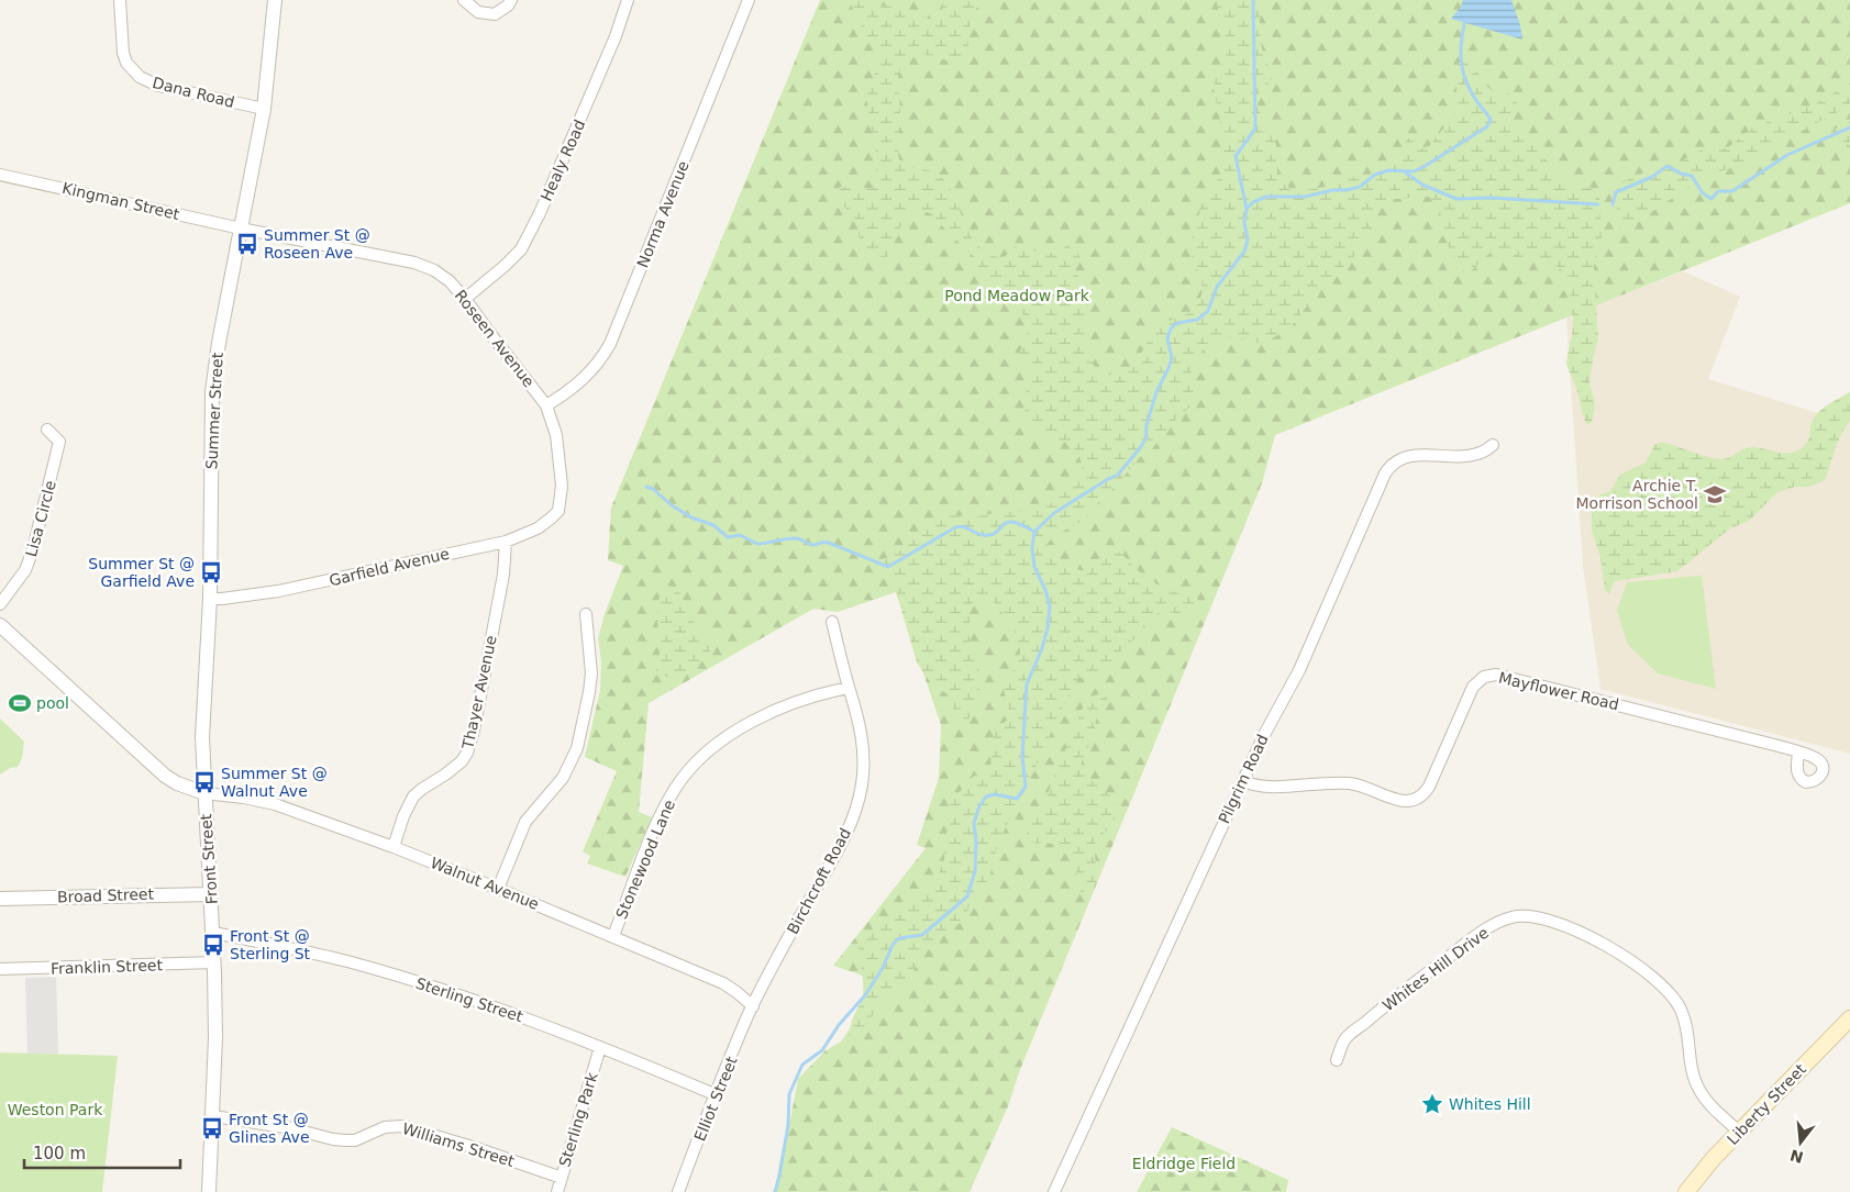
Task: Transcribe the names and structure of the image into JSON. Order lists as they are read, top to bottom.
{
  "streets": {
    "main road": ["Liberty Street"],
    "street": [
      "Dana Road",
      "Healy Road",
      "Kingman Street",
      "Norma Avenue",
      "Roseen Avenue",
      "Summer Street",
      "Lisa Circle",
      "Garfield Avenue",
      "Mayflower Road",
      "Thayer Avenue",
      "Pilgrim Road",
      "Front Street",
      "Stonewood Lane",
      "Birchcroft Road",
      "Walnut Avenue",
      "Broad Street",
      "Franklin Street",
      "Whites Hill Drive",
      "Sterling Street",
      "Elliot Street",
      "Sterling Park",
      "Williams Street"
    ]
  },
  "crossings": [
    ["Dana Road", "Summer Street"],
    ["Healy Road", "Roseen Avenue"],
    ["Kingman Street", "Roseen Avenue"],
    ["Kingman Street", "Summer Street"],
    ["Norma Avenue", "Roseen Avenue"],
    ["Roseen Avenue", "Summer Street"],
    ["Roseen Avenue", "Garfield Avenue"],
    ["Summer Street", "Garfield Avenue"],
    ["Summer Street", "Front Street"],
    ["Summer Street", "Walnut Avenue"],
    ["Garfield Avenue", "Thayer Avenue"],
    ["Mayflower Road", "Pilgrim Road"],
    ["Thayer Avenue", "Walnut Avenue"],
    ["Front Street", "Walnut Avenue"],
    ["Front Street", "Broad Street"],
    ["Front Street", "Franklin Street"],
    ["Front Street", "Sterling Street"],
    ["Front Street", "Williams Street"],
    ["Stonewood Lane", "Birchcroft Road"],
    ["Stonewood Lane", "Walnut Avenue"],
    ["Birchcroft Road", "Walnut Avenue"],
    ["Birchcroft Road", "Elliot Street"],
    ["Walnut Avenue", "Elliot Street"],
    ["Whites Hill Drive", "Liberty Street"],
    ["Sterling Street", "Elliot Street"],
    ["Sterling Street", "Sterling Park"],
    ["Sterling Park", "Williams Street"]
  ],
  "parks": ["Pond Meadow Park", "Weston Park", "Eldridge Field"],
  "places": {
    "bus stop": [
      "Summer St @ Roseen Ave",
      "Summer St @ Garfield Ave",
      "Summer St @ Walnut Ave",
      "Front St @ Sterling St",
      "Front St @ Glines Ave"
    ],
    "school or university": ["Archie T. Morrison School"],
    "sports": ["pool"],
    "place": ["Whites Hill"]
  },
  "scale_bar": "100 m",
  "north": "bottom"
}
